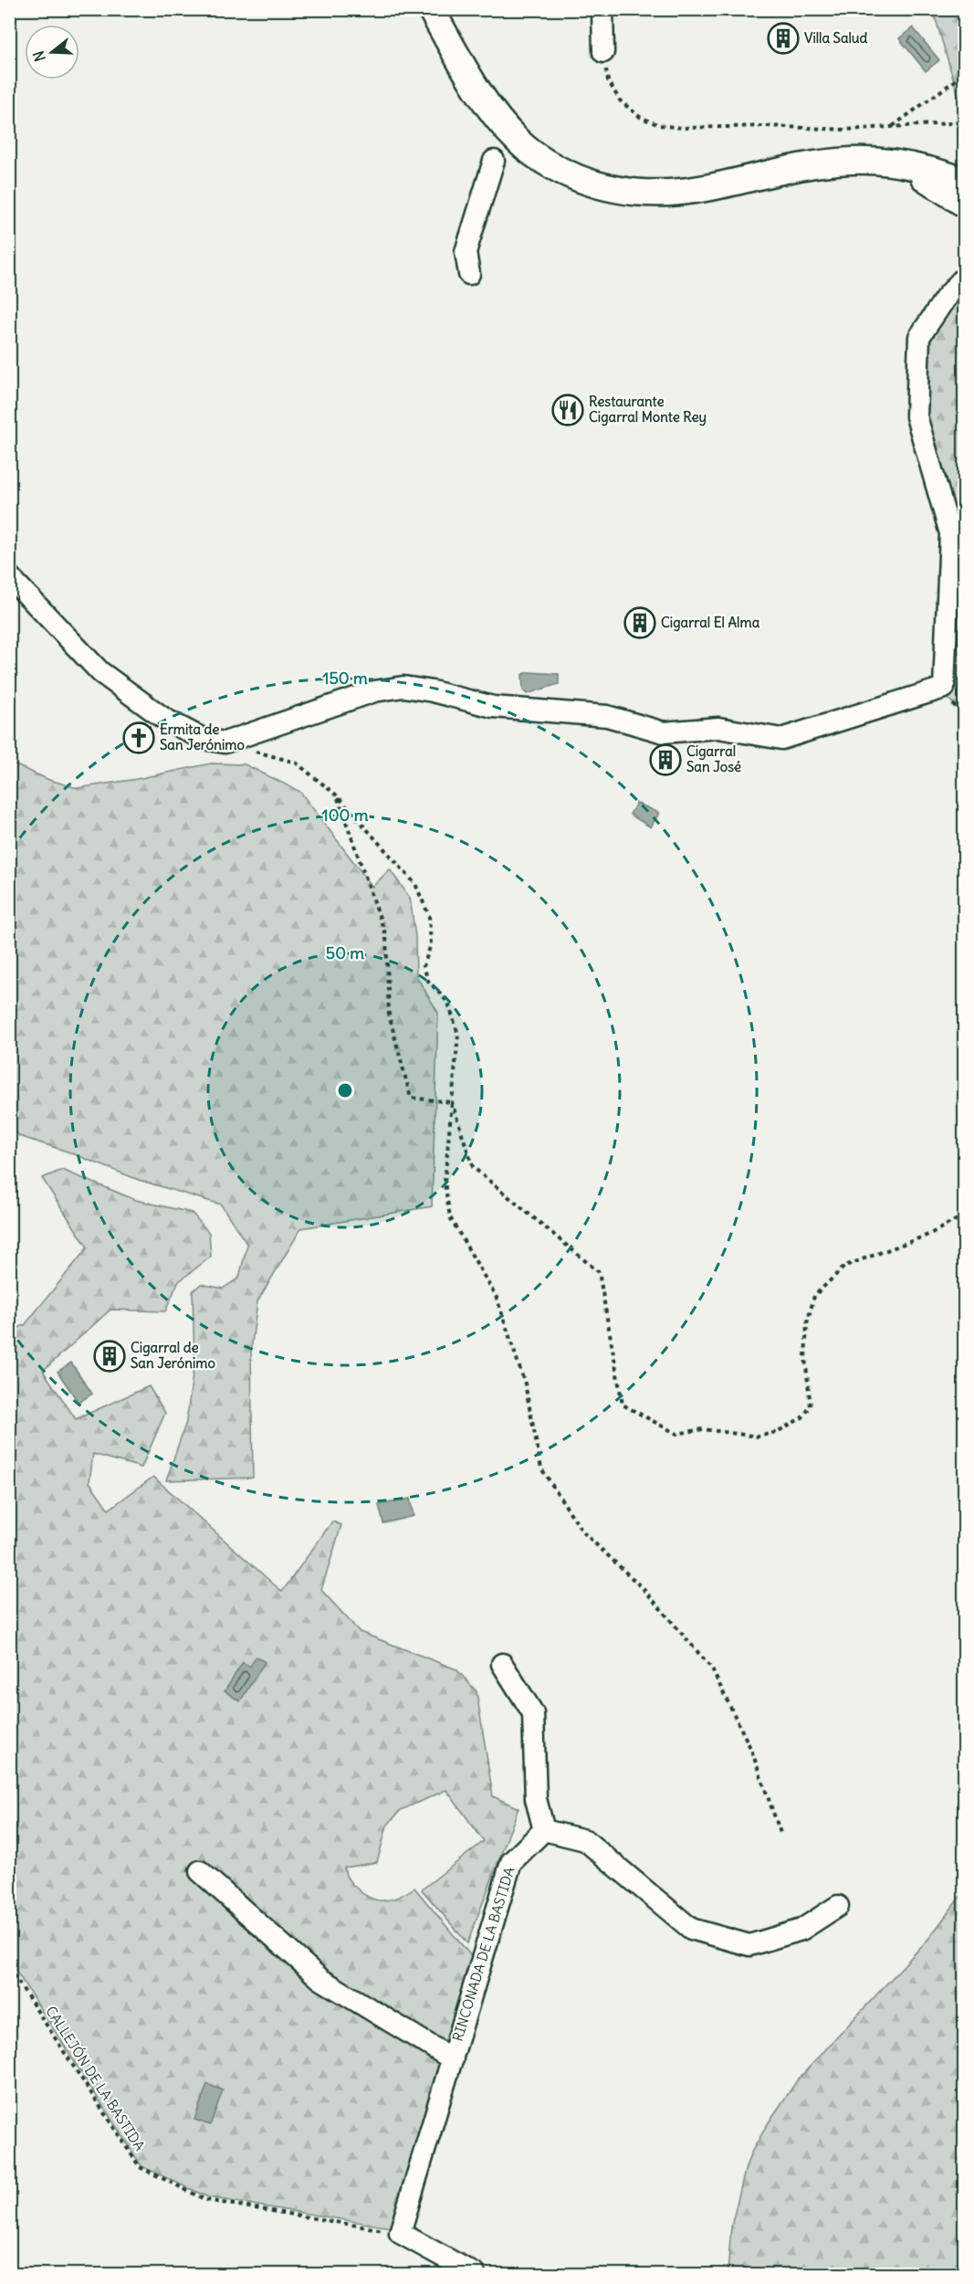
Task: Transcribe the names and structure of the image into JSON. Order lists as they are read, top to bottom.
{
  "streets": {
    "street": ["RINCONADA DE LA BASTIDA"],
    "path": ["CALLEJÓN DE LA BASTIDA"]
  },
  "crossings": [
    ["RINCONADA DE LA BASTIDA", "CALLEJÓN DE LA BASTIDA"]
  ],
  "places": {
    "building": [
      "Villa Salud",
      "Cigarral El Alma",
      "Cigarral San José",
      "Cigarral de San Jerónimo"
    ],
    "restaurant": ["Restaurante Cigarral Monte Rey"],
    "church": ["Ermita de San Jerónimo"]
  },
  "north": "left",
  "rings": ["150 m", "100 m", "50 m"]
}
